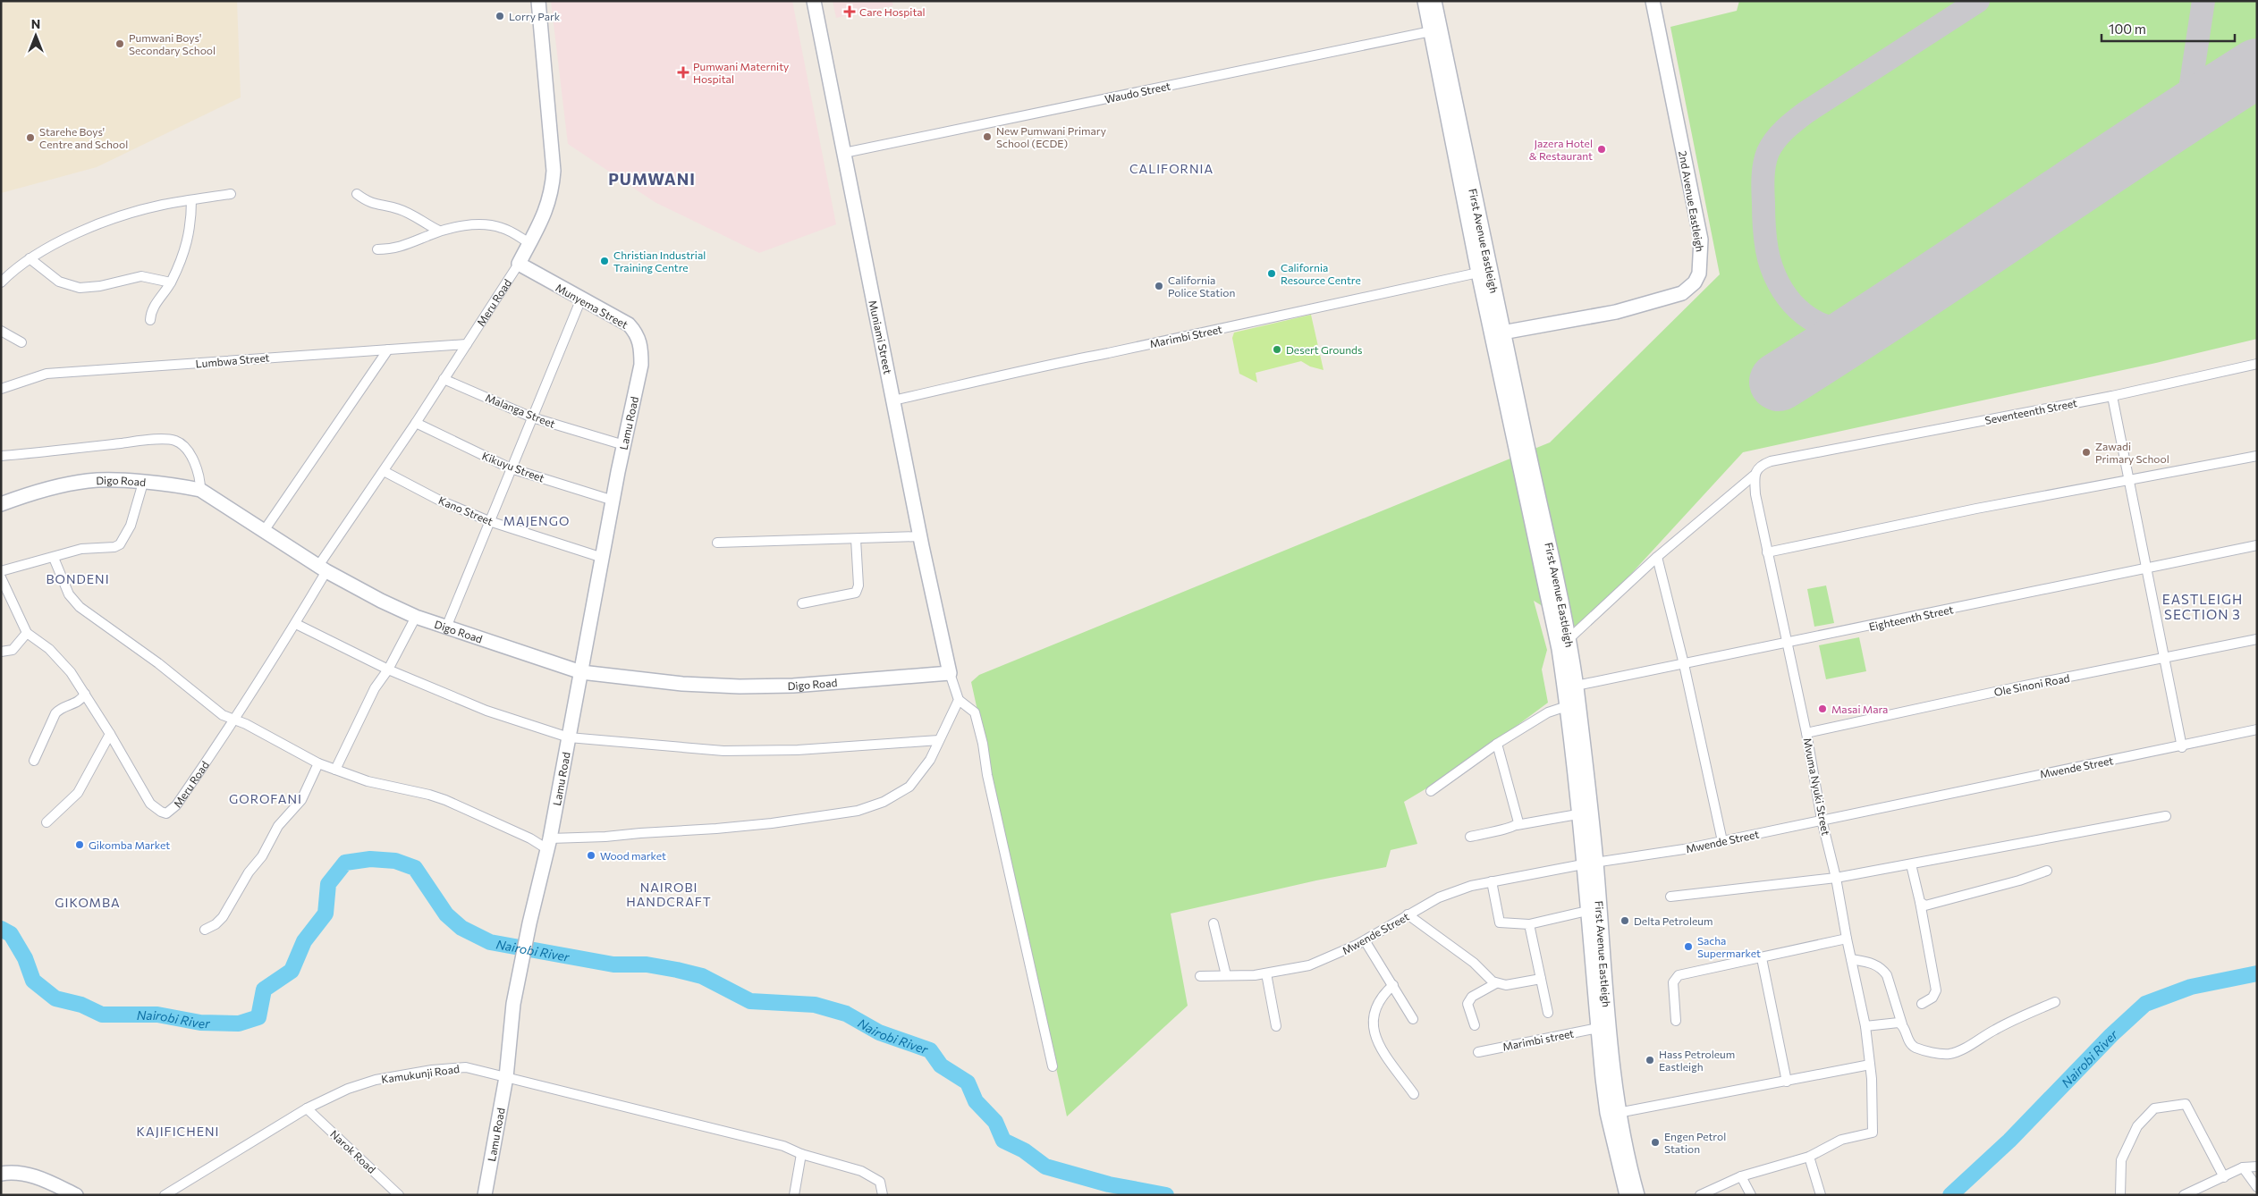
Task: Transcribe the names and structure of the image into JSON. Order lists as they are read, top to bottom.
{
  "streets": {
    "main road": [
      "2nd Avenue Eastleigh",
      "First Avenue Eastleigh",
      "Meru Road",
      "Munyema Street",
      "Muniami Street",
      "Lamu Road",
      "Digo Road"
    ],
    "street": [
      "Waudo Street",
      "Marimbi Street",
      "Lumbwa Street",
      "Malanga Street",
      "Seventeenth Street",
      "Kikuyu Street",
      "Kano Street",
      "Eighteenth Street",
      "Ole Sinoni Road",
      "Mwende Street",
      "Mvuma Nyuki Street",
      "Marimbi street",
      "Kamukunji Road",
      "Narok Road"
    ]
  },
  "crossings": [
    ["Waudo Street", "First Avenue Eastleigh"],
    ["Waudo Street", "Muniami Street"],
    ["2nd Avenue Eastleigh", "First Avenue Eastleigh"],
    ["First Avenue Eastleigh", "Marimbi Street"],
    ["First Avenue Eastleigh", "Eighteenth Street"],
    ["First Avenue Eastleigh", "Mwende Street"],
    ["First Avenue Eastleigh", "Marimbi street"],
    ["Meru Road", "Munyema Street"],
    ["Meru Road", "Lumbwa Street"],
    ["Meru Road", "Malanga Street"],
    ["Meru Road", "Kikuyu Street"],
    ["Meru Road", "Digo Road"],
    ["Meru Road", "Kano Street"],
    ["Munyema Street", "Lamu Road"],
    ["Marimbi Street", "Muniami Street"],
    ["Muniami Street", "Digo Road"],
    ["Malanga Street", "Lamu Road"],
    ["Seventeenth Street", "Mvuma Nyuki Street"],
    ["Lamu Road", "Kikuyu Street"],
    ["Lamu Road", "Digo Road"],
    ["Lamu Road", "Kano Street"],
    ["Lamu Road", "Kamukunji Road"],
    ["Eighteenth Street", "Mvuma Nyuki Street"],
    ["Ole Sinoni Road", "Mvuma Nyuki Street"],
    ["Mwende Street", "Mvuma Nyuki Street"],
    ["Kamukunji Road", "Narok Road"]
  ],
  "districts": [
    "CALIFORNIA",
    "PUMWANI",
    "MAJENGO",
    "BONDENI",
    "EASTLEIGH SECTION 3",
    "GOROFANI",
    "NAIROBI HANDCRAFT",
    "GIKOMBA",
    "KAJIFICHENI"
  ],
  "water": ["Nairobi River"],
  "places": {
    "health": ["Care Hospital", "Pumwani Maternity Hospital"],
    "other": [
      "Lorry Park",
      "Pumwani Boys' Secondary School",
      "New Pumwani Primary School (ECDE)",
      "Starehe Boys' Centre and School",
      "Jazera Hotel & Restaurant",
      "Christian Industrial Training Centre",
      "California Resource Centre",
      "California Police Station",
      "Desert Grounds",
      "Zawadi Primary School",
      "Masai Mara",
      "Gikomba Market",
      "Wood market",
      "Delta Petroleum",
      "Sacha Supermarket",
      "Hass Petroleum Eastleigh",
      "Engen Petrol Station"
    ]
  },
  "scale_bar": "100 m",
  "north": "top"
}
